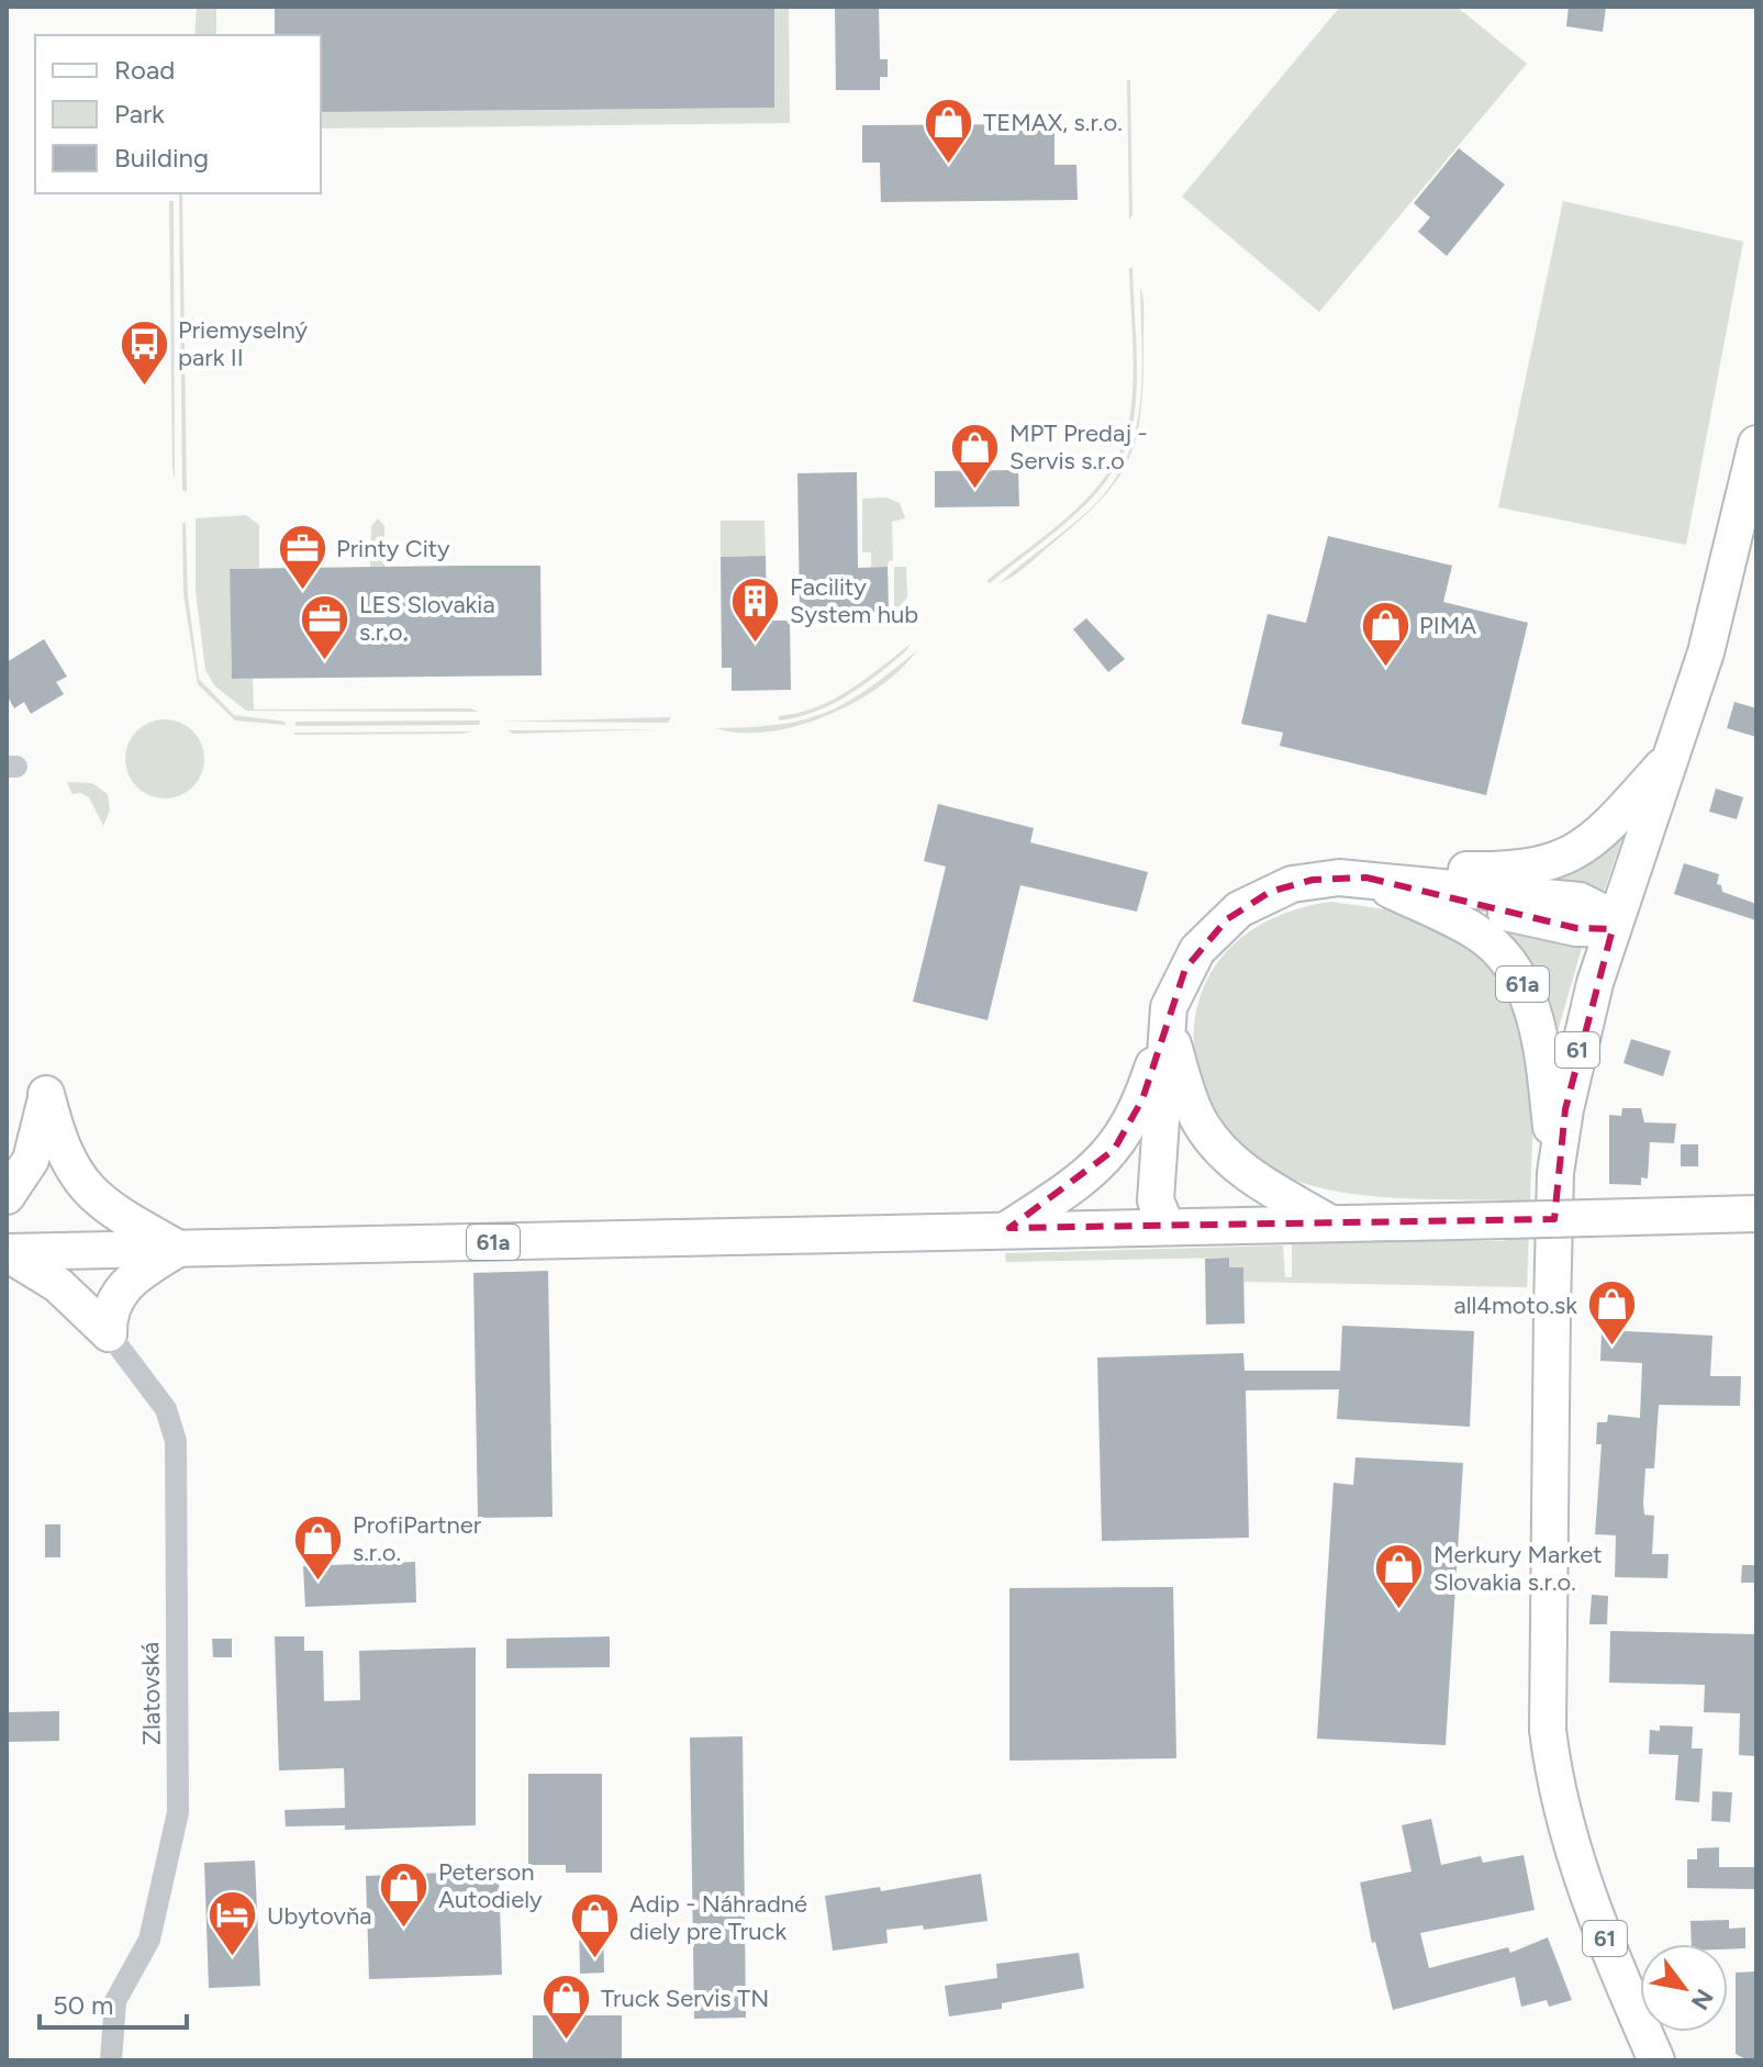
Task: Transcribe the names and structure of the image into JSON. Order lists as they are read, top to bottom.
{
  "streets": {
    "main road": ["61a", "61"],
    "street": ["Zlatovská"]
  },
  "crossings": [
    ["61a", "61"]
  ],
  "places": {
    "shop": [
      "TEMAX, s.r.o.",
      "MPT Predaj - Servis s.r.o",
      "PIMA",
      "all4moto.sk",
      "ProfiPartner s.r.o.",
      "Merkury Market Slovakia s.r.o.",
      "Peterson Autodiely",
      "Adip - Náhradné diely pre Truck",
      "Truck Servis TN"
    ],
    "bus stop": ["Priemyselný park II"],
    "office": ["Printy City", "LES Slovakia s.r.o."],
    "building": ["Facility System hub"],
    "hotel": ["Ubytovňa"]
  },
  "legend": ["Road", "Park", "Building"],
  "scale_bar": "50 m",
  "north": "bottom right"
}
